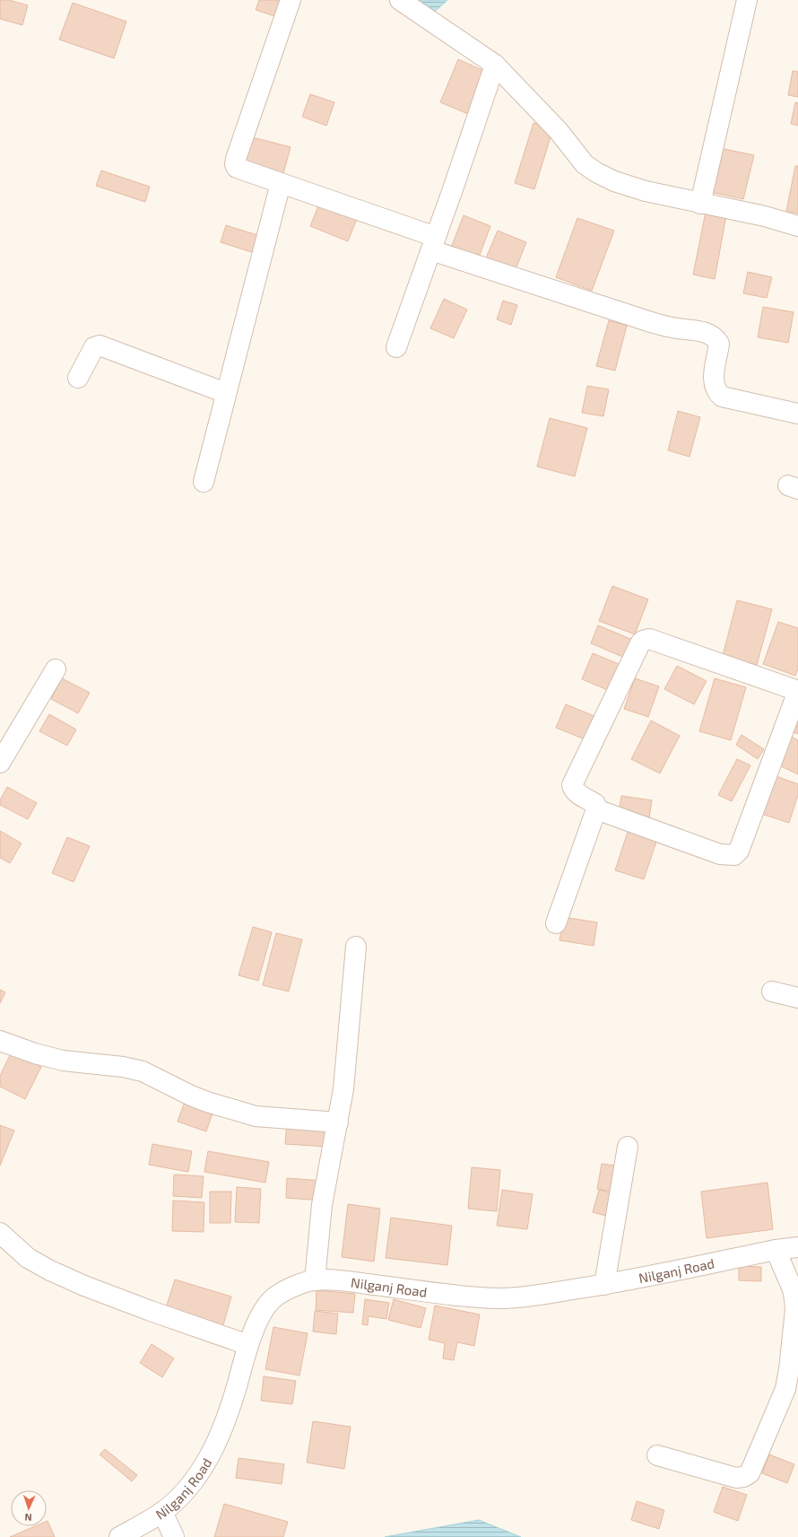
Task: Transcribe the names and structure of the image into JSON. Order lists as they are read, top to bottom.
{
  "streets": {
    "street": ["Nilganj Road"]
  },
  "north": "bottom"
}
